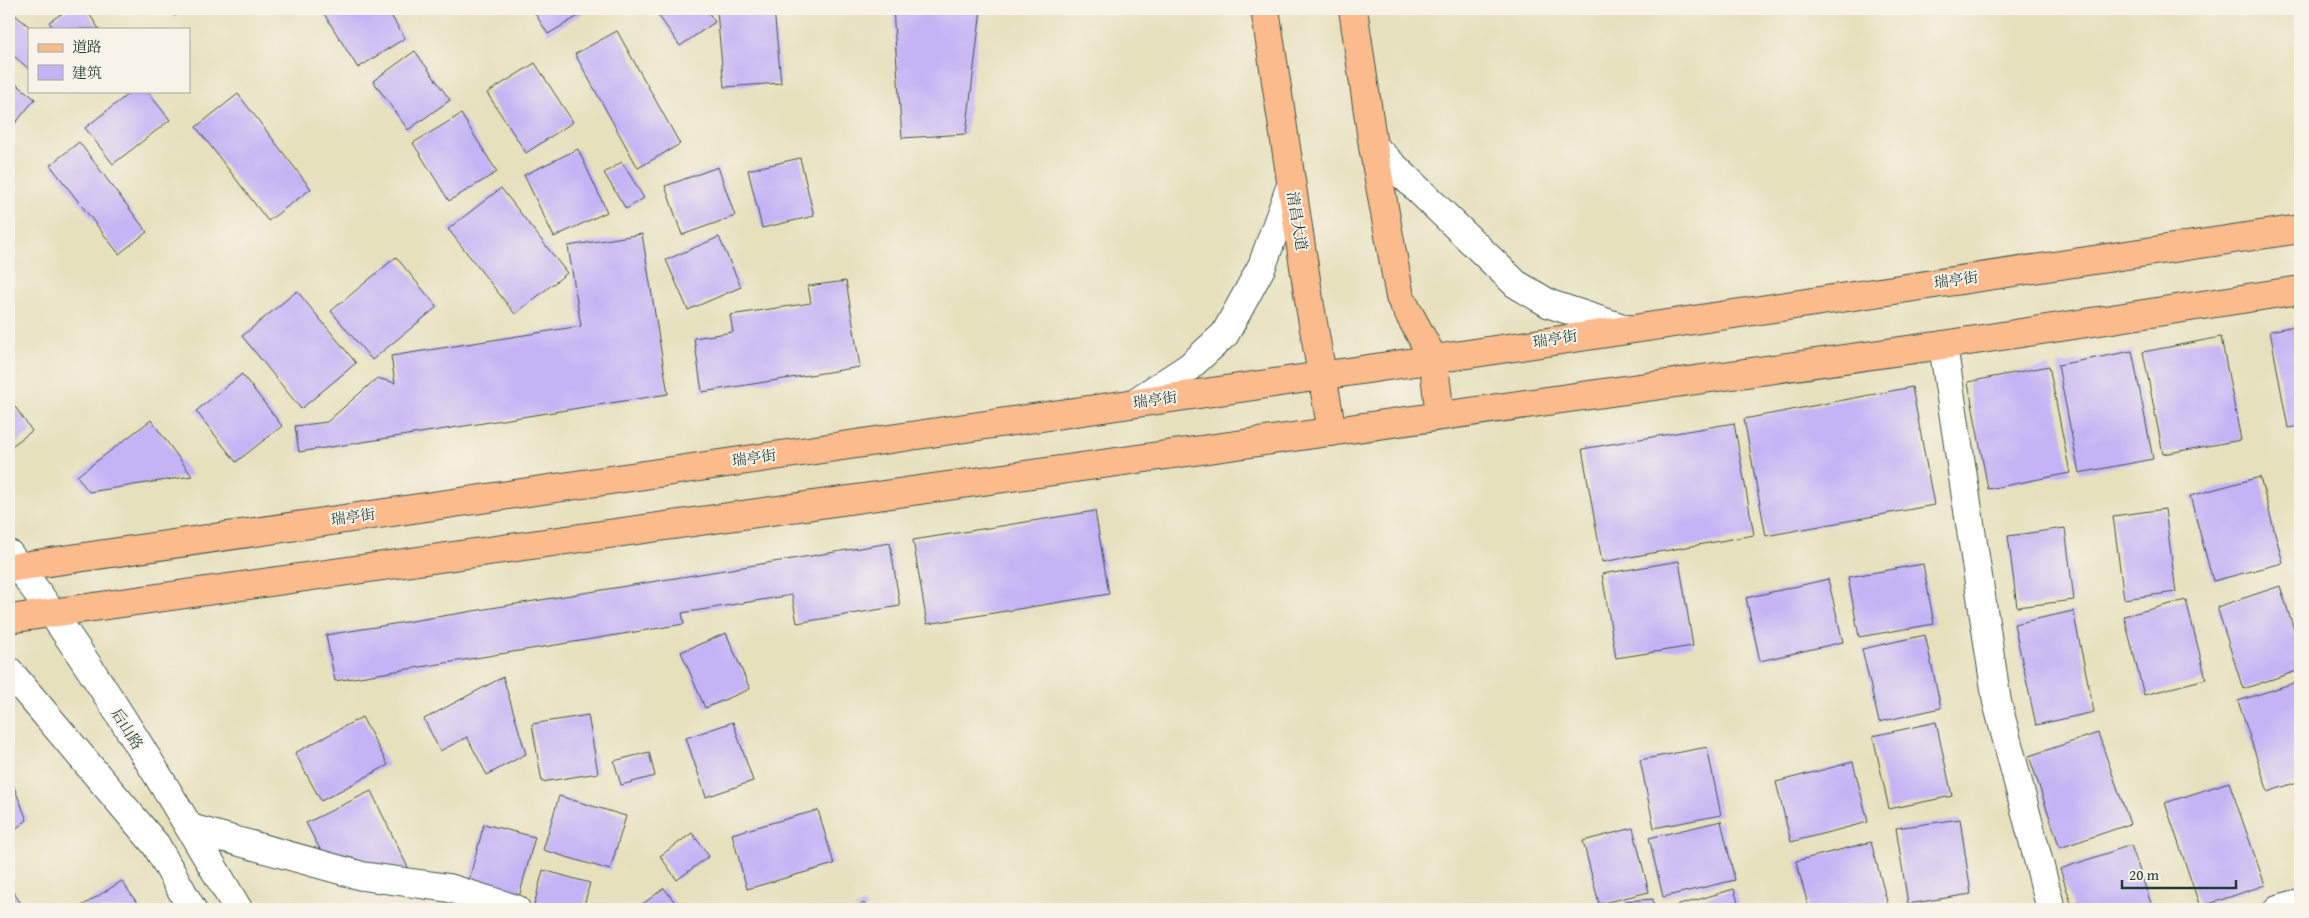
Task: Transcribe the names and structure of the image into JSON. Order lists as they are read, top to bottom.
{
  "streets": {
    "main road": ["清昌大道", "瑞亭街"],
    "street": ["后山路"]
  },
  "crossings": [
    ["清昌大道", "瑞亭街"],
    ["瑞亭街", "后山路"]
  ],
  "legend": ["道路", "建筑"],
  "scale_bar": "20 m"
}
